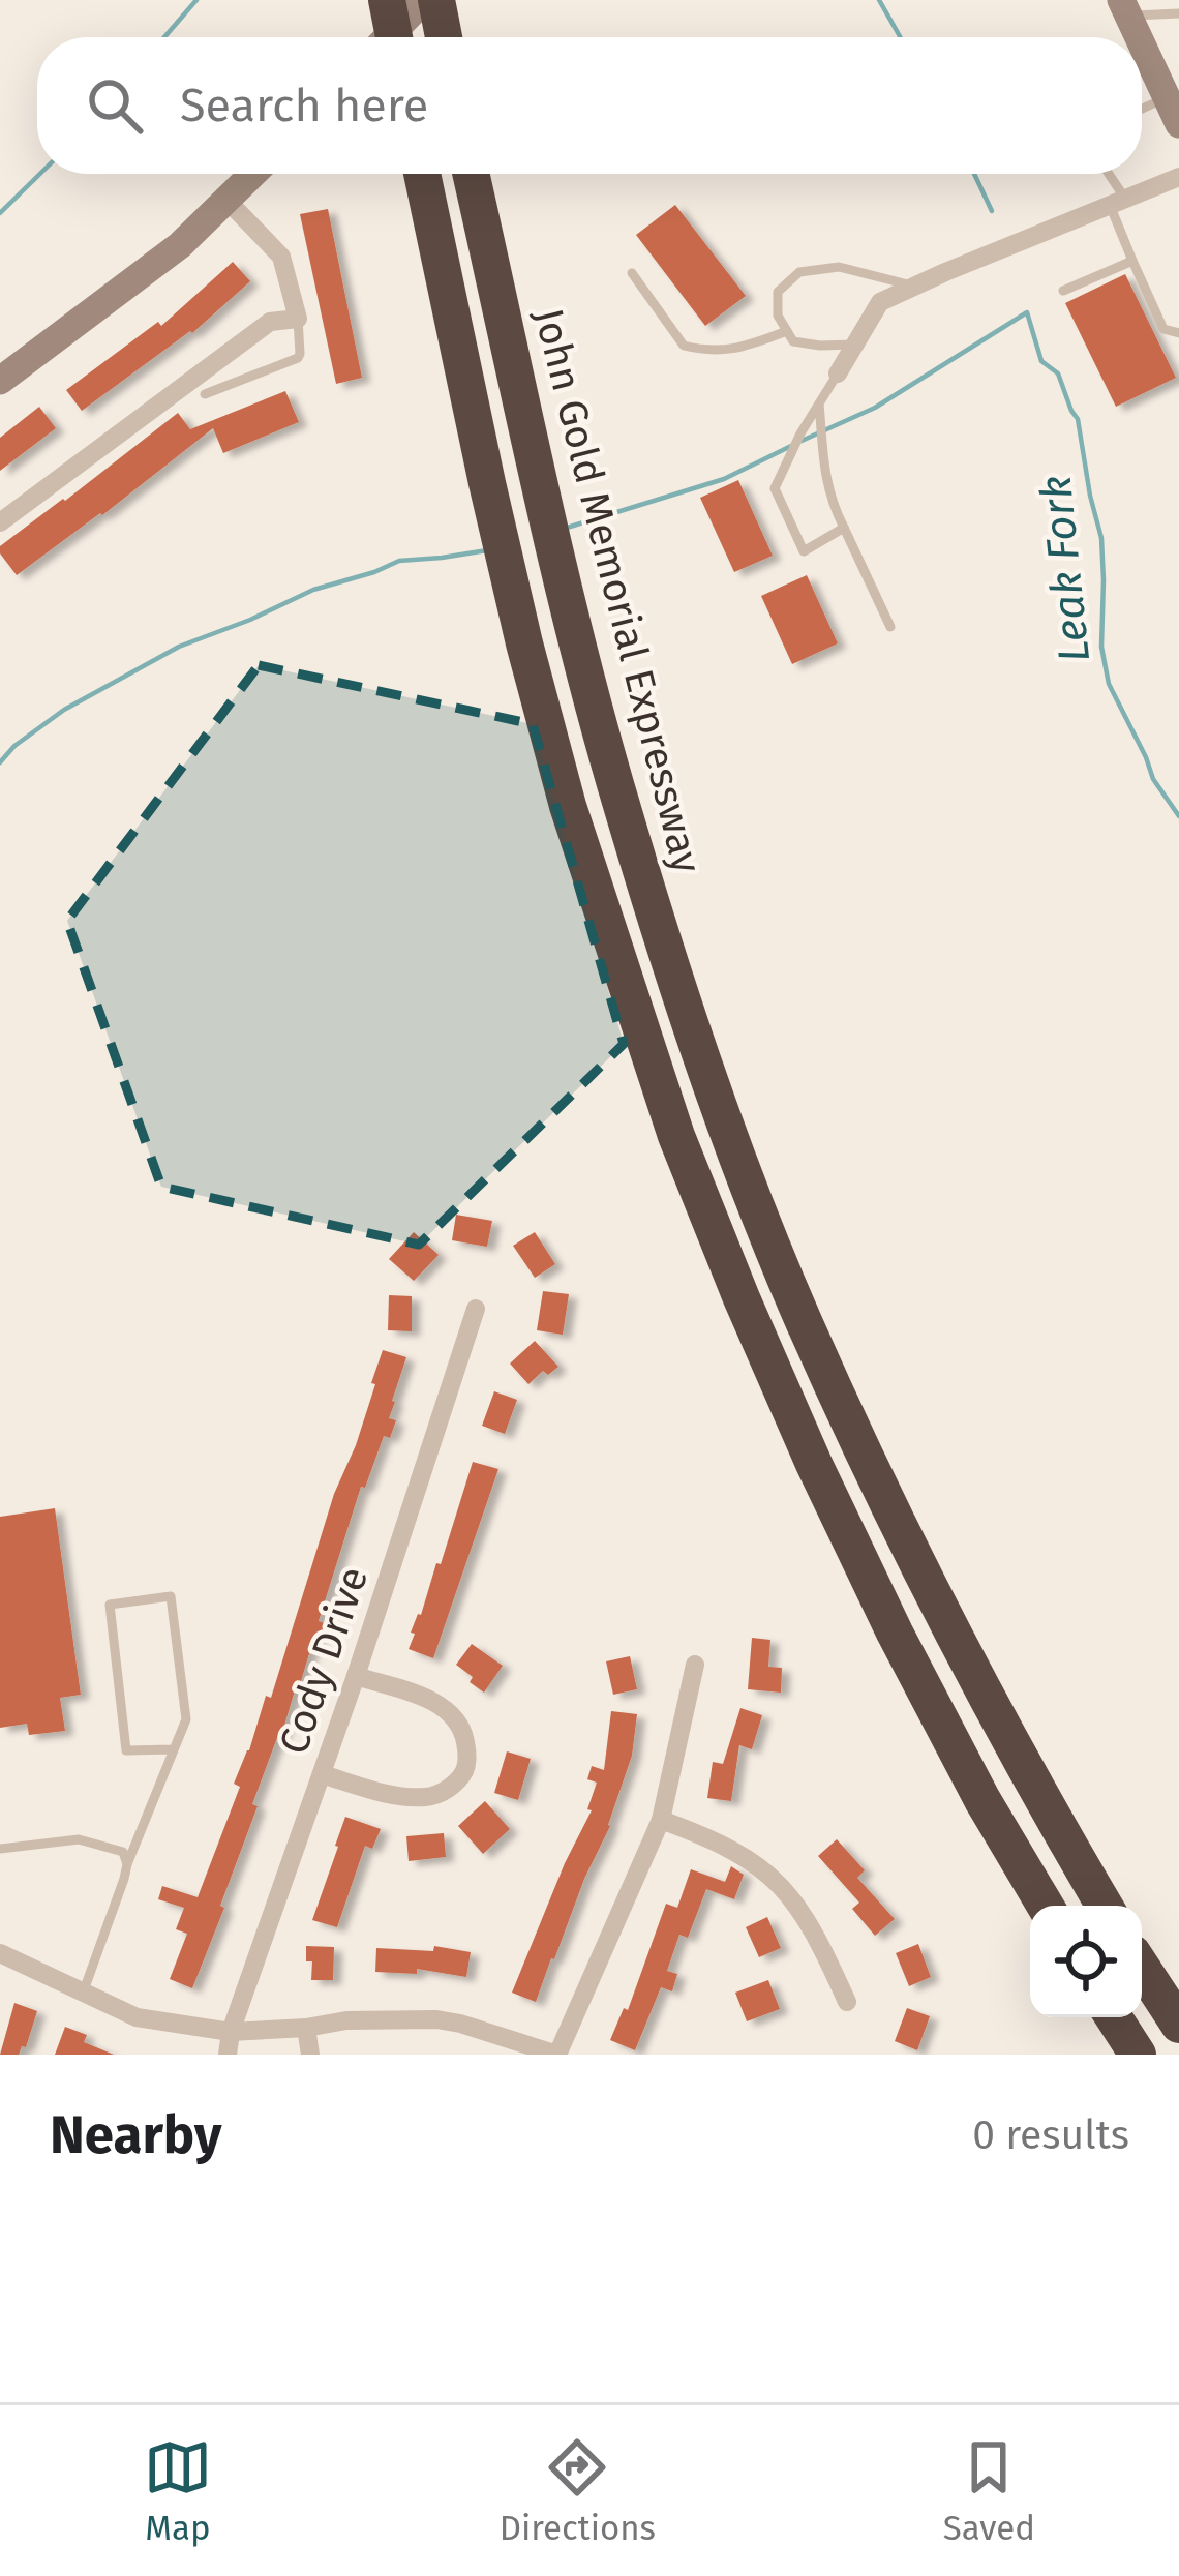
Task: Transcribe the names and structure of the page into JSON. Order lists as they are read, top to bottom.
{
  "streets": {
    "highway": ["John Gold Memorial Expressway"],
    "street": ["Cody Drive"]
  },
  "water": ["Leak Fork"],
  "page": {
    "search": "Search here",
    "heading": ["Nearby", "0 results"],
    "nav": ["Map", "Directions", "Saved"]
  }
}
